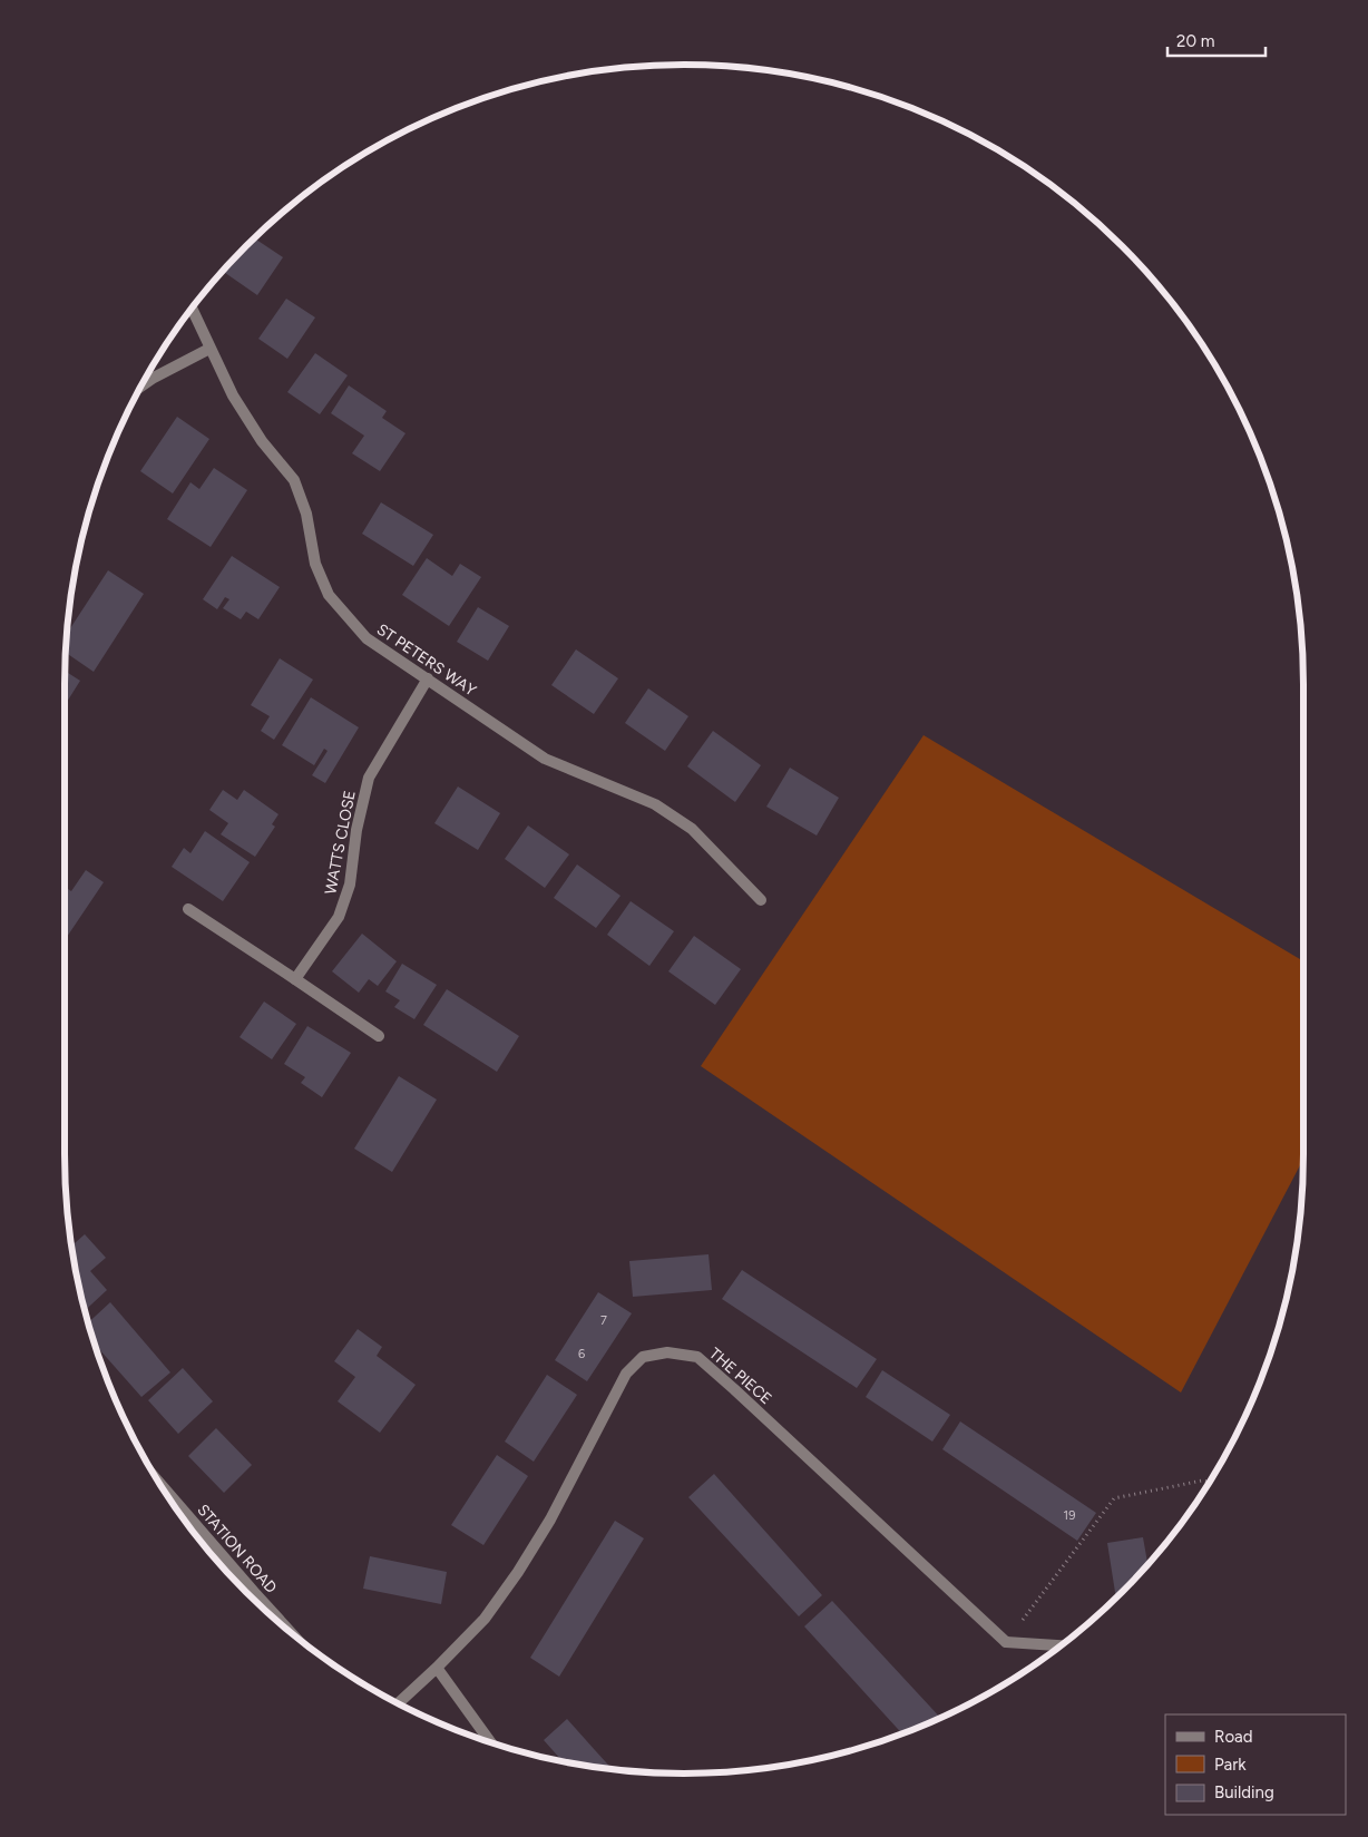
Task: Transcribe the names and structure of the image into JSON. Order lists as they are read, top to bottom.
{
  "streets": {
    "street": [
      "ST PETERS WAY",
      "WATTS CLOSE",
      "THE PIECE",
      "STATION ROAD"
    ]
  },
  "crossings": [
    ["ST PETERS WAY", "WATTS CLOSE"]
  ],
  "house_numbers": ["7", "6", "19"],
  "legend": ["Road", "Park", "Building"],
  "scale_bar": "20 m"
}
